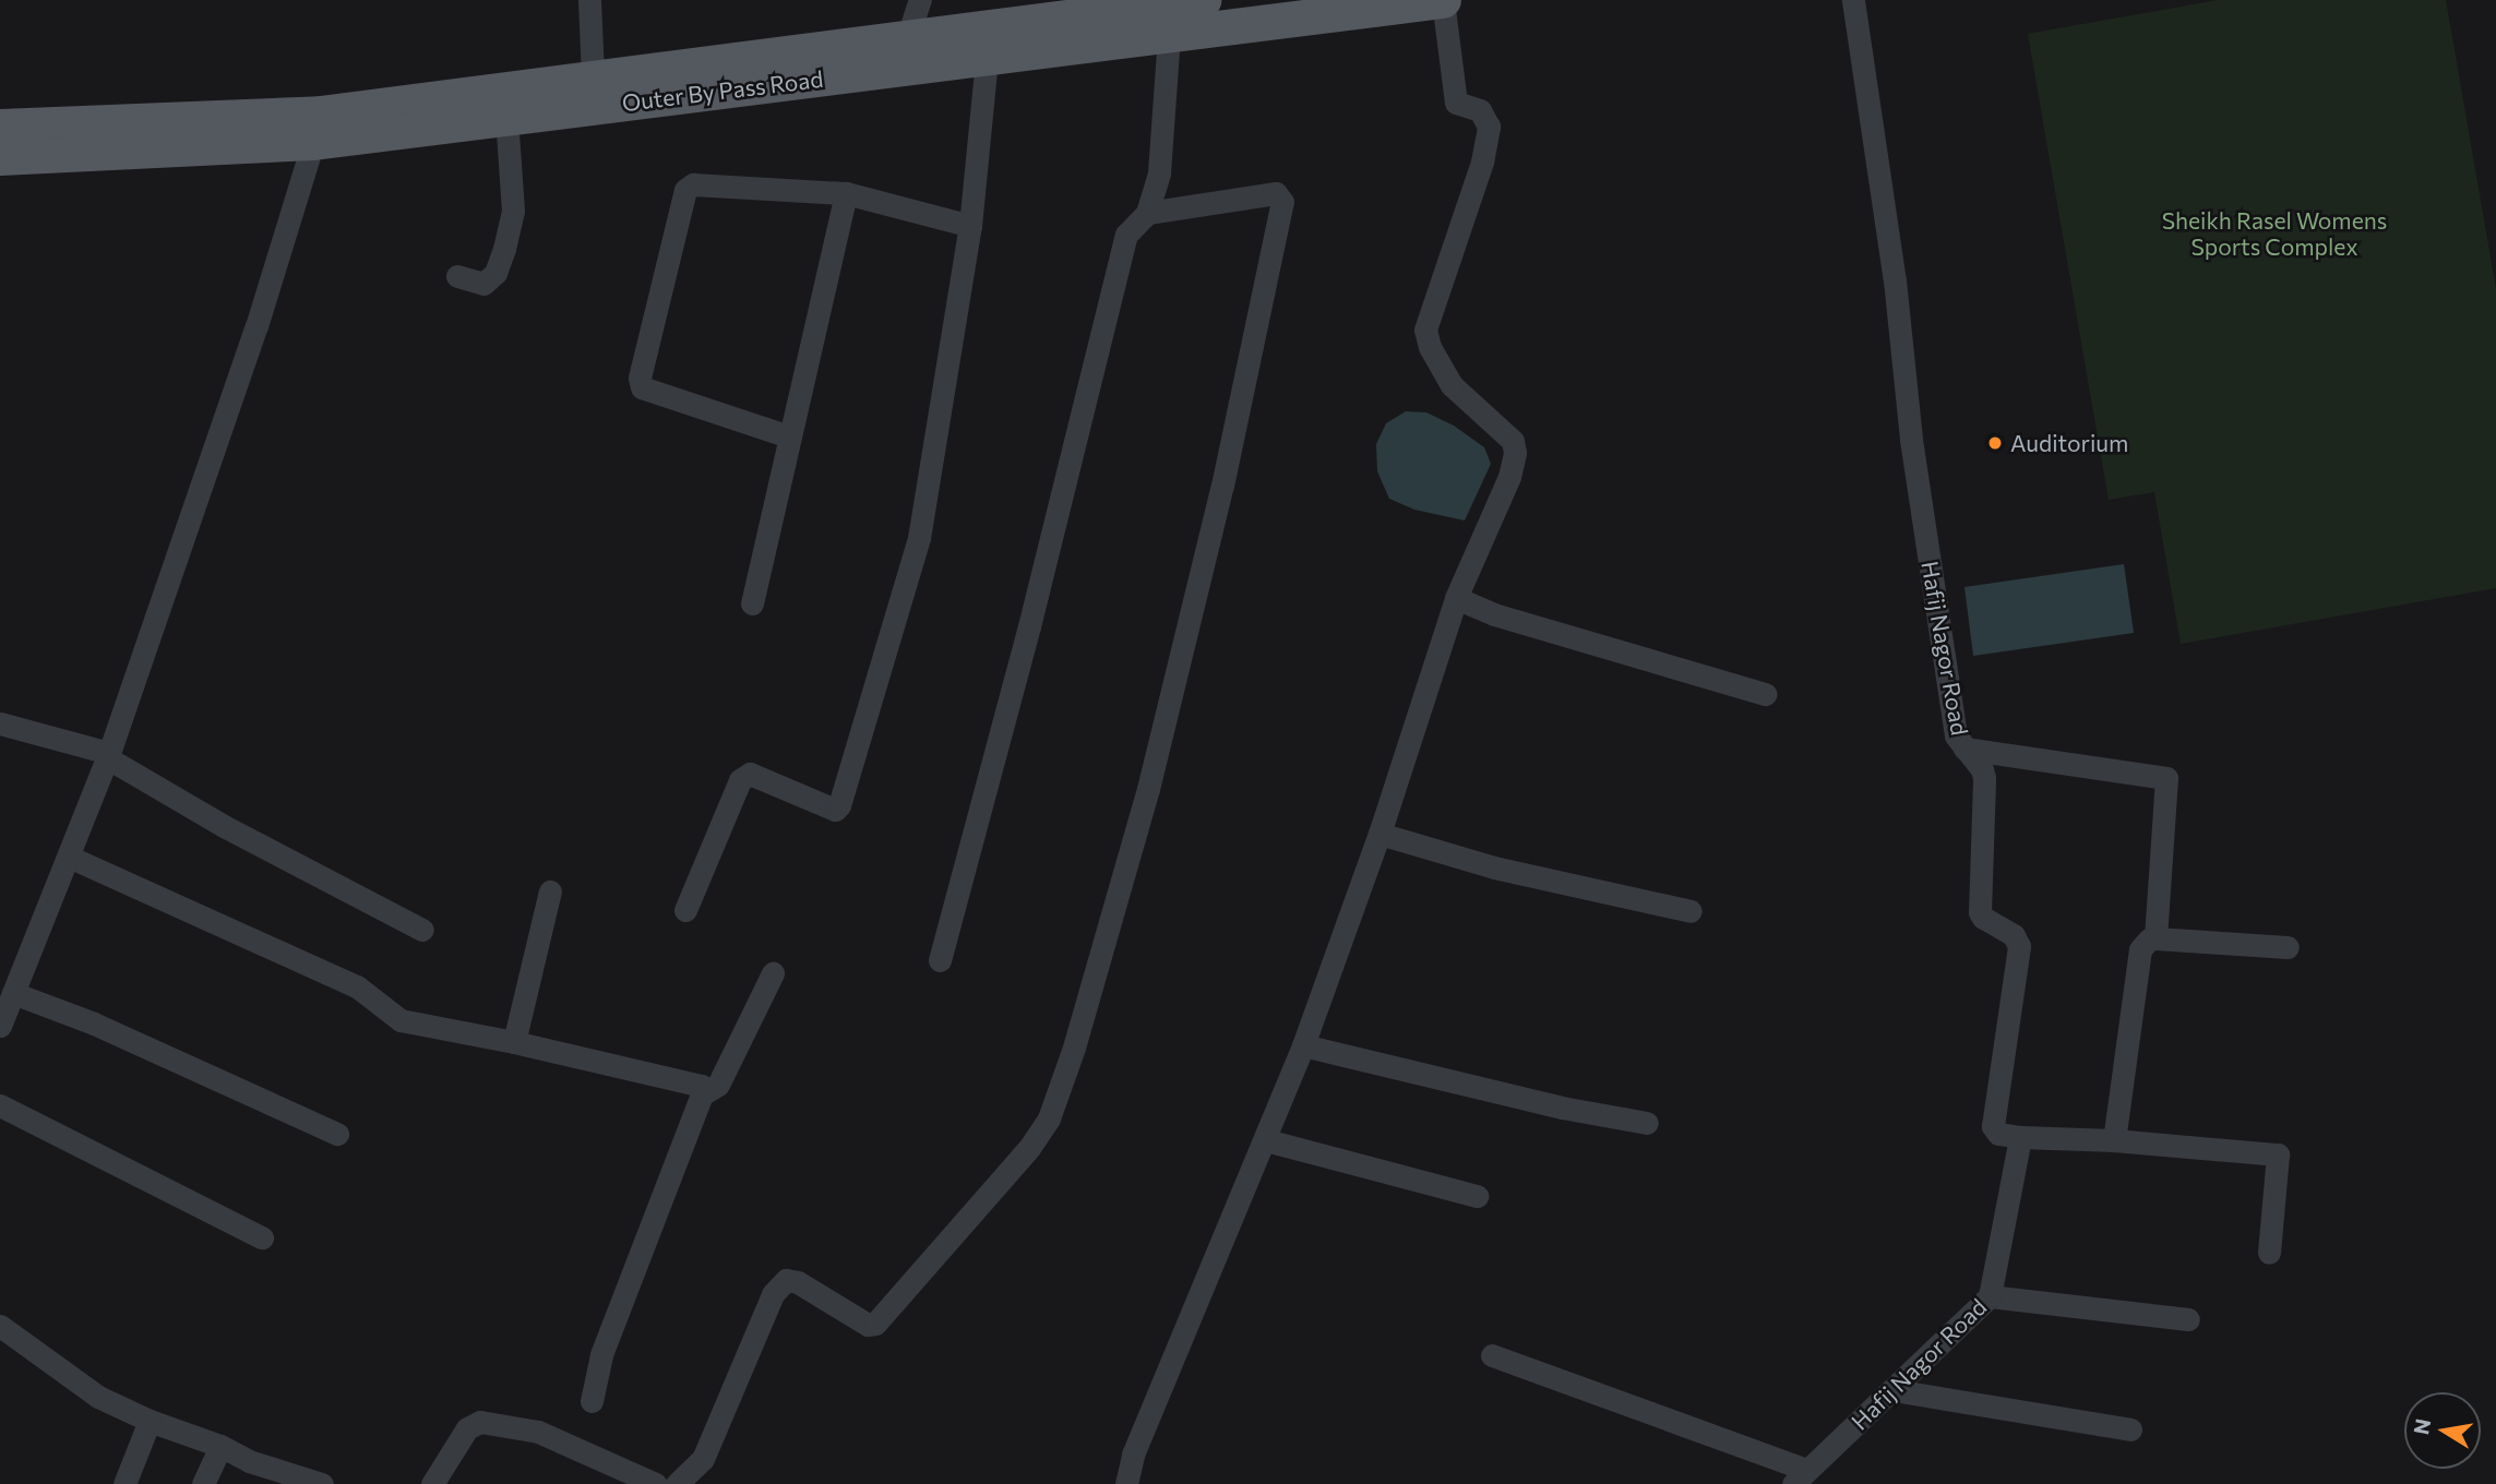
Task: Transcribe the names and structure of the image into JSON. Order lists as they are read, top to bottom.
{
  "streets": {
    "main road": ["Outer By Pass Road"],
    "street": ["Hafij Nagor Road"]
  },
  "parks": ["Sheikh Rasel Womens Sports Complex"],
  "places": ["Auditorium"],
  "north": "left"
}
